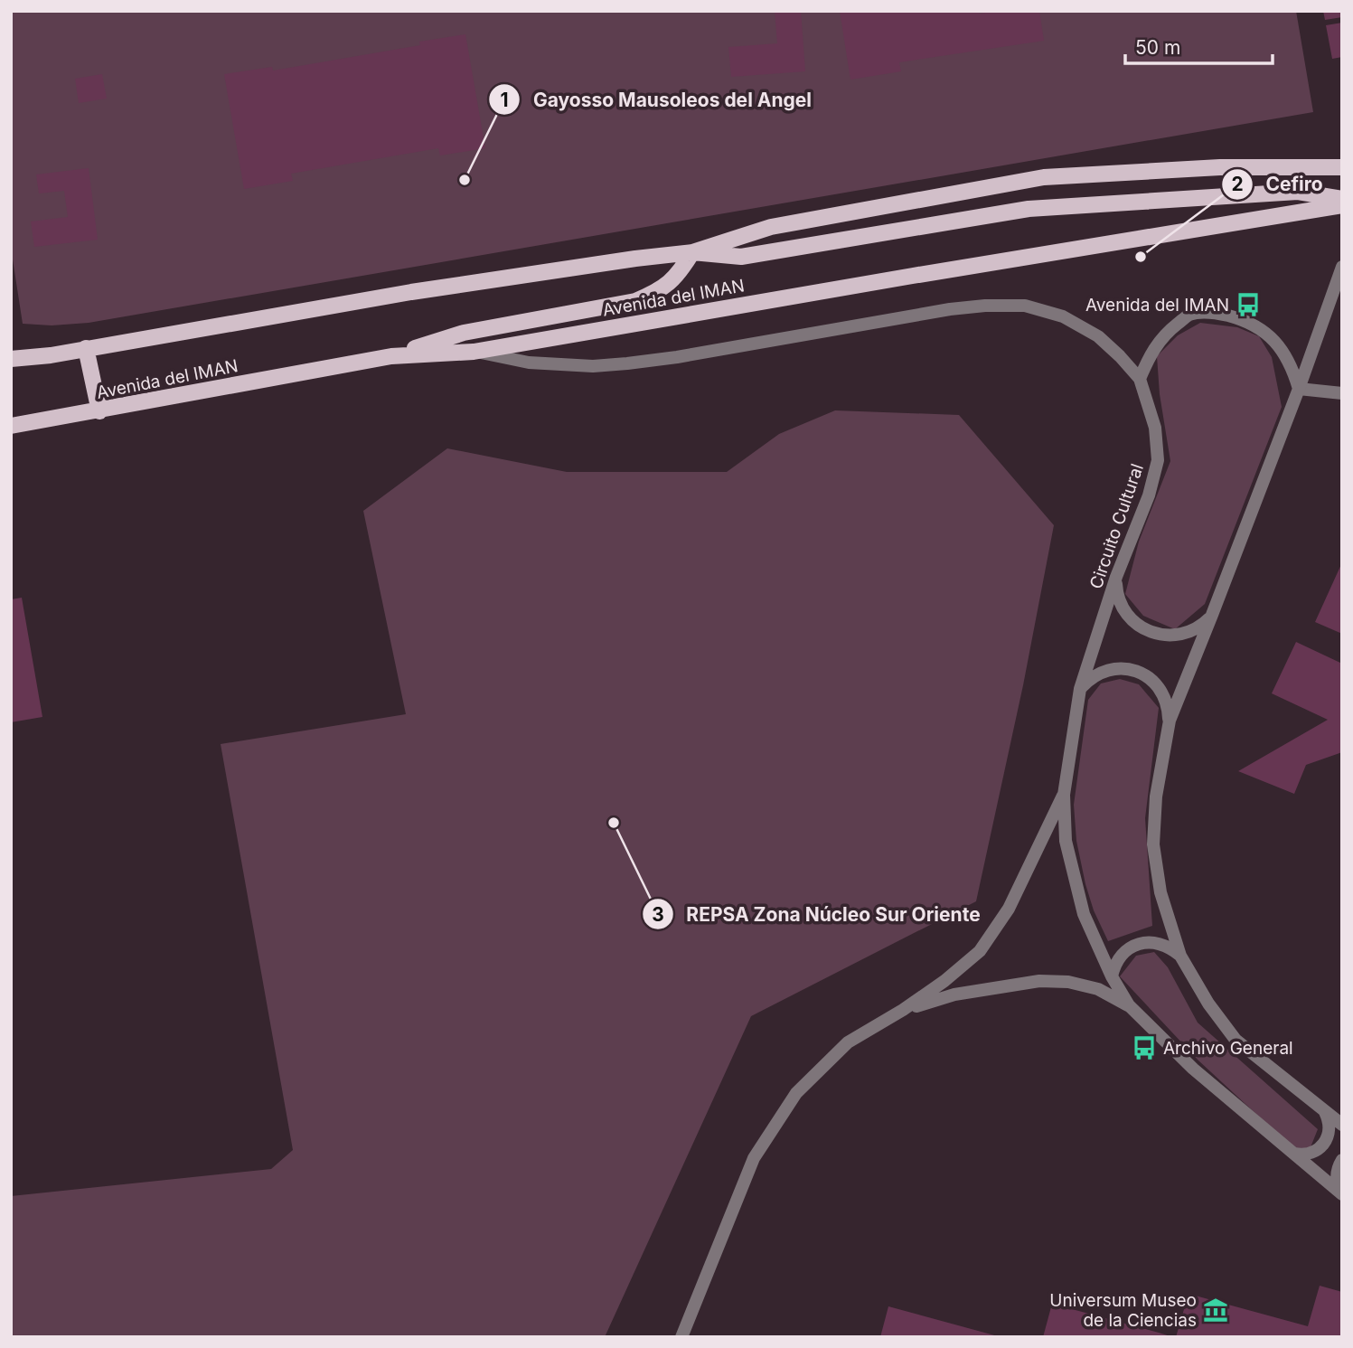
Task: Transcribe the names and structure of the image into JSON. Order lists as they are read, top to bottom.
{
  "streets": {
    "main road": ["Avenida del IMAN"],
    "street": ["Circuito Cultural"]
  },
  "crossings": [
    ["Avenida del IMAN", "Circuito Cultural"]
  ],
  "places": {
    "other": ["Gayosso Mausoleos del Angel", "Cefiro", "REPSA Zona Núcleo Sur Oriente"],
    "bus stop": ["Avenida del IMAN", "Archivo General"],
    "museum": ["Universum Museo de la Ciencias"]
  },
  "scale_bar": "50 m"
}
